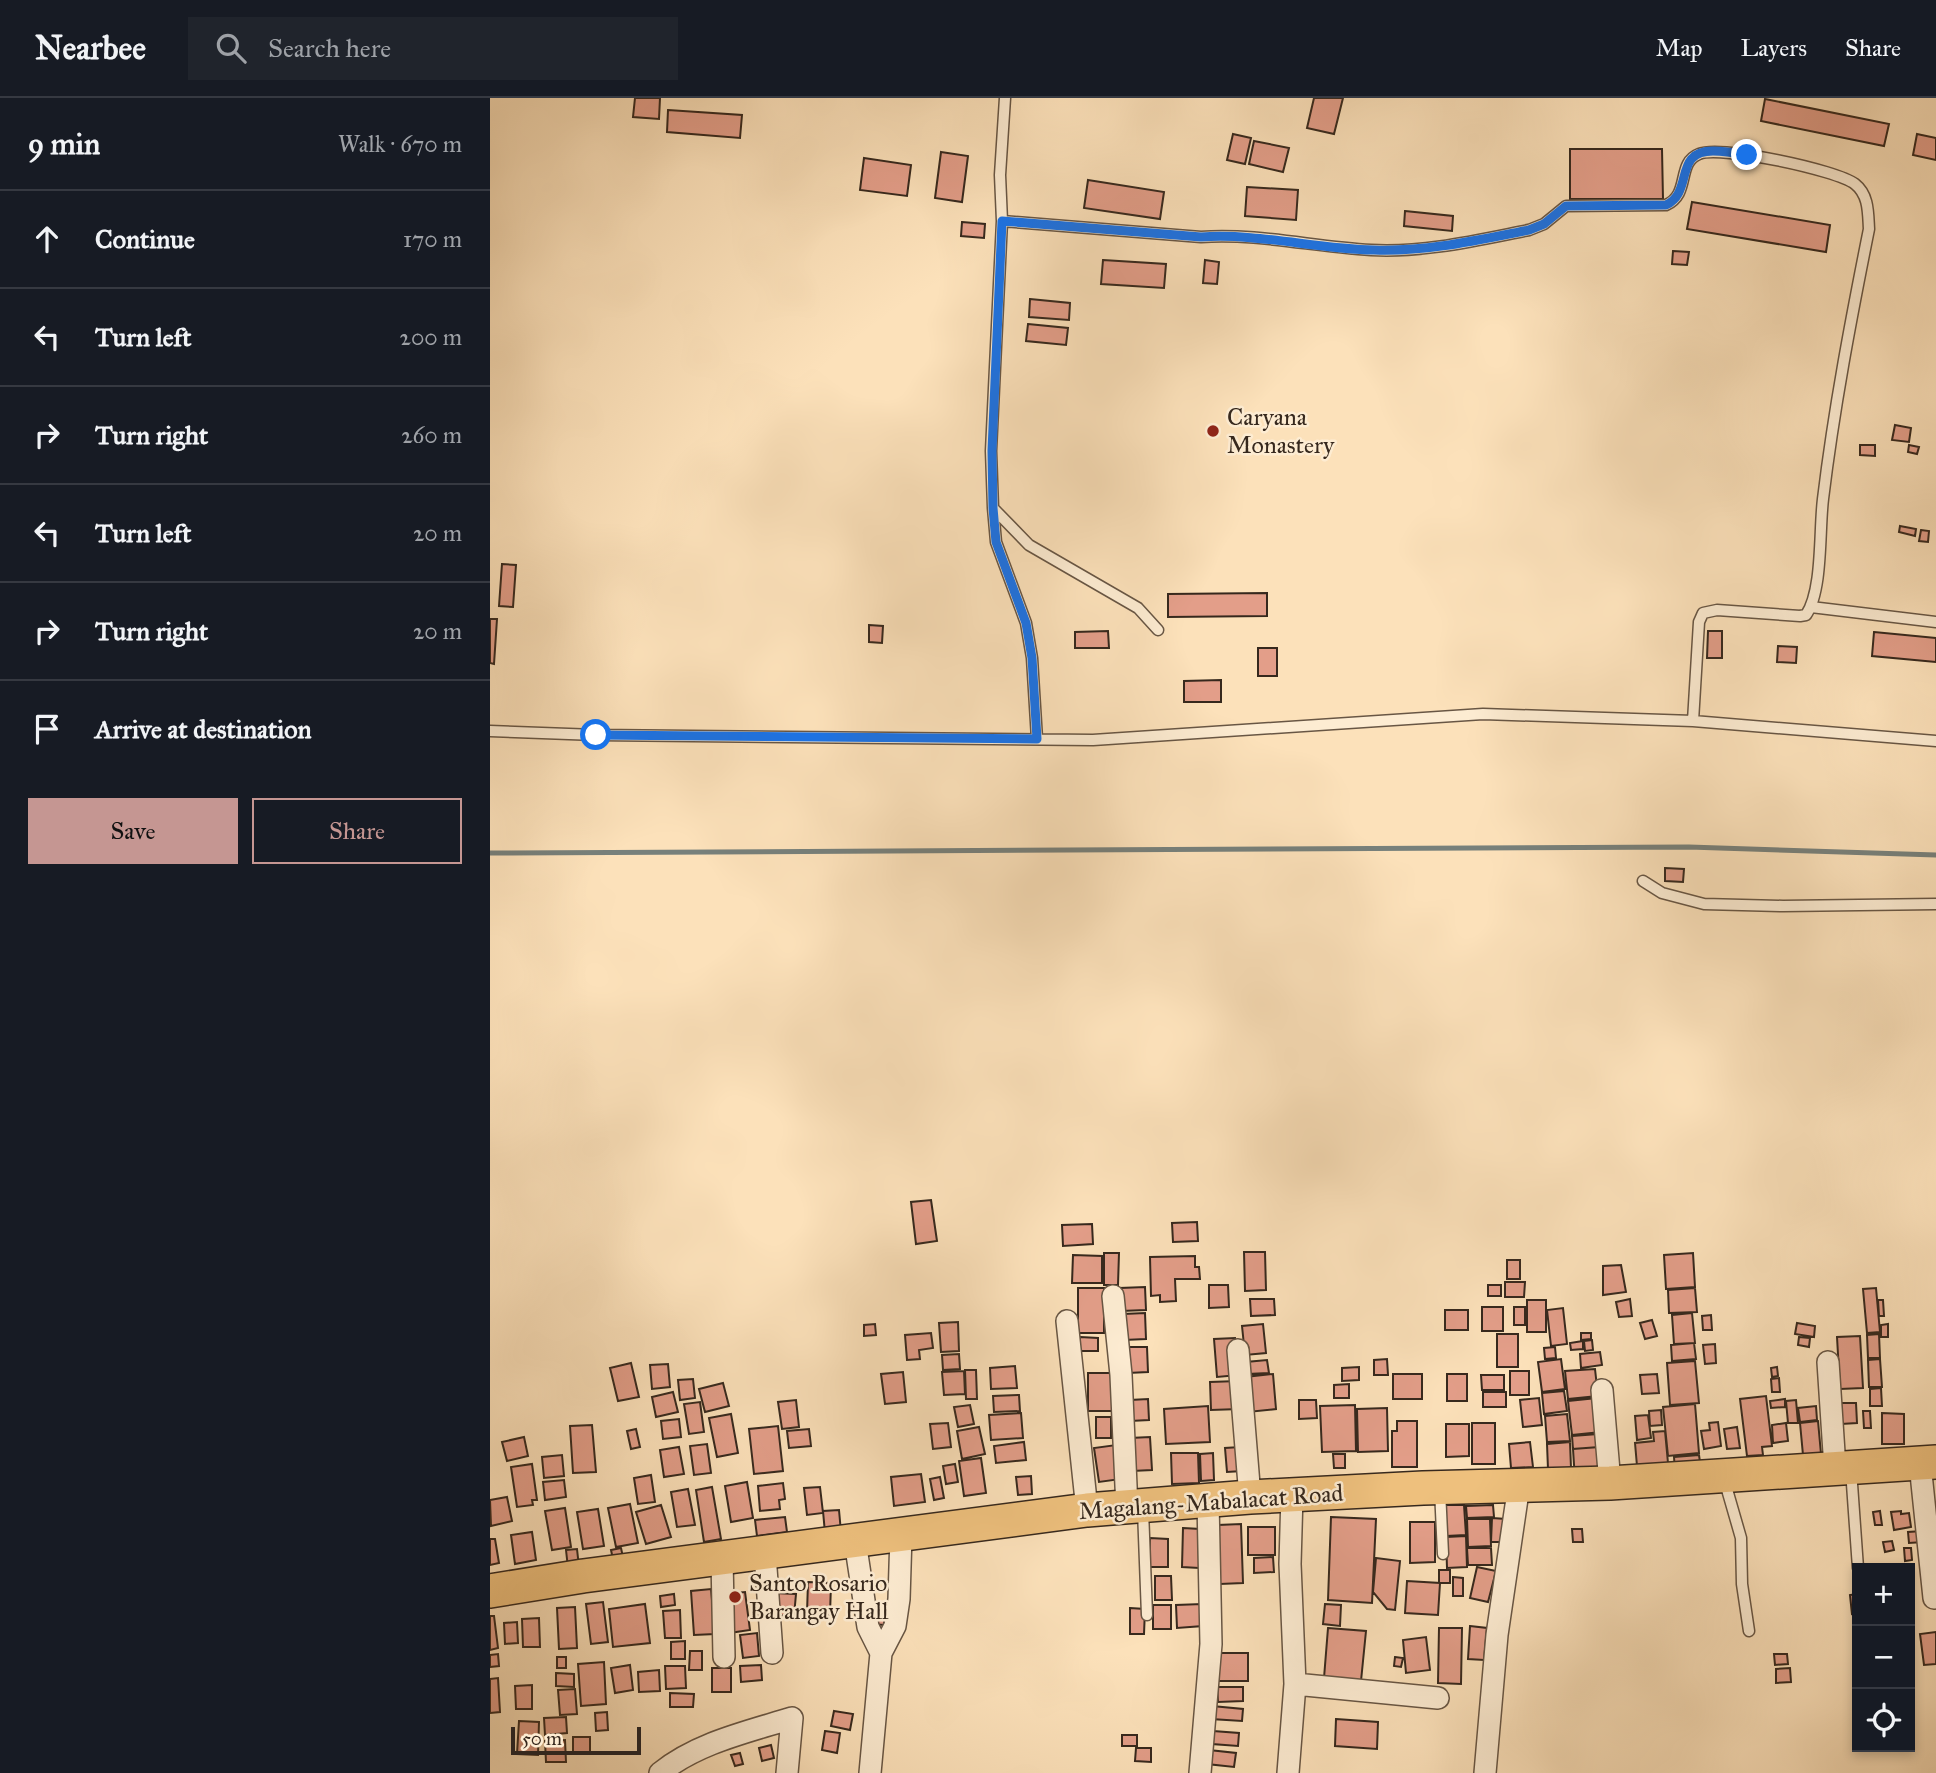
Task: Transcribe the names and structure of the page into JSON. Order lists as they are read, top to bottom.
{
  "streets": {
    "main road": ["Magalang-Mabalacat Road"]
  },
  "places": ["Caryana Monastery", "Santo Rosario Barangay Hall"],
  "scale_bar": "50 m",
  "page": {
    "header": "Nearbee",
    "search": "Search here",
    "nav": ["Map", "Layers", "Share"],
    "heading": ["9 min", "Walk · 670 m"],
    "list": [
      ["Continue", "170 m"],
      ["Turn left", "200 m"],
      ["Turn right", "260 m"],
      ["Turn left", "20 m"],
      ["Turn right", "20 m"],
      "Arrive at destination"
    ],
    "buttons": ["Save", "Share"],
    "map_buttons": ["+", "−"],
    "scale": "50 m"
  }
}
